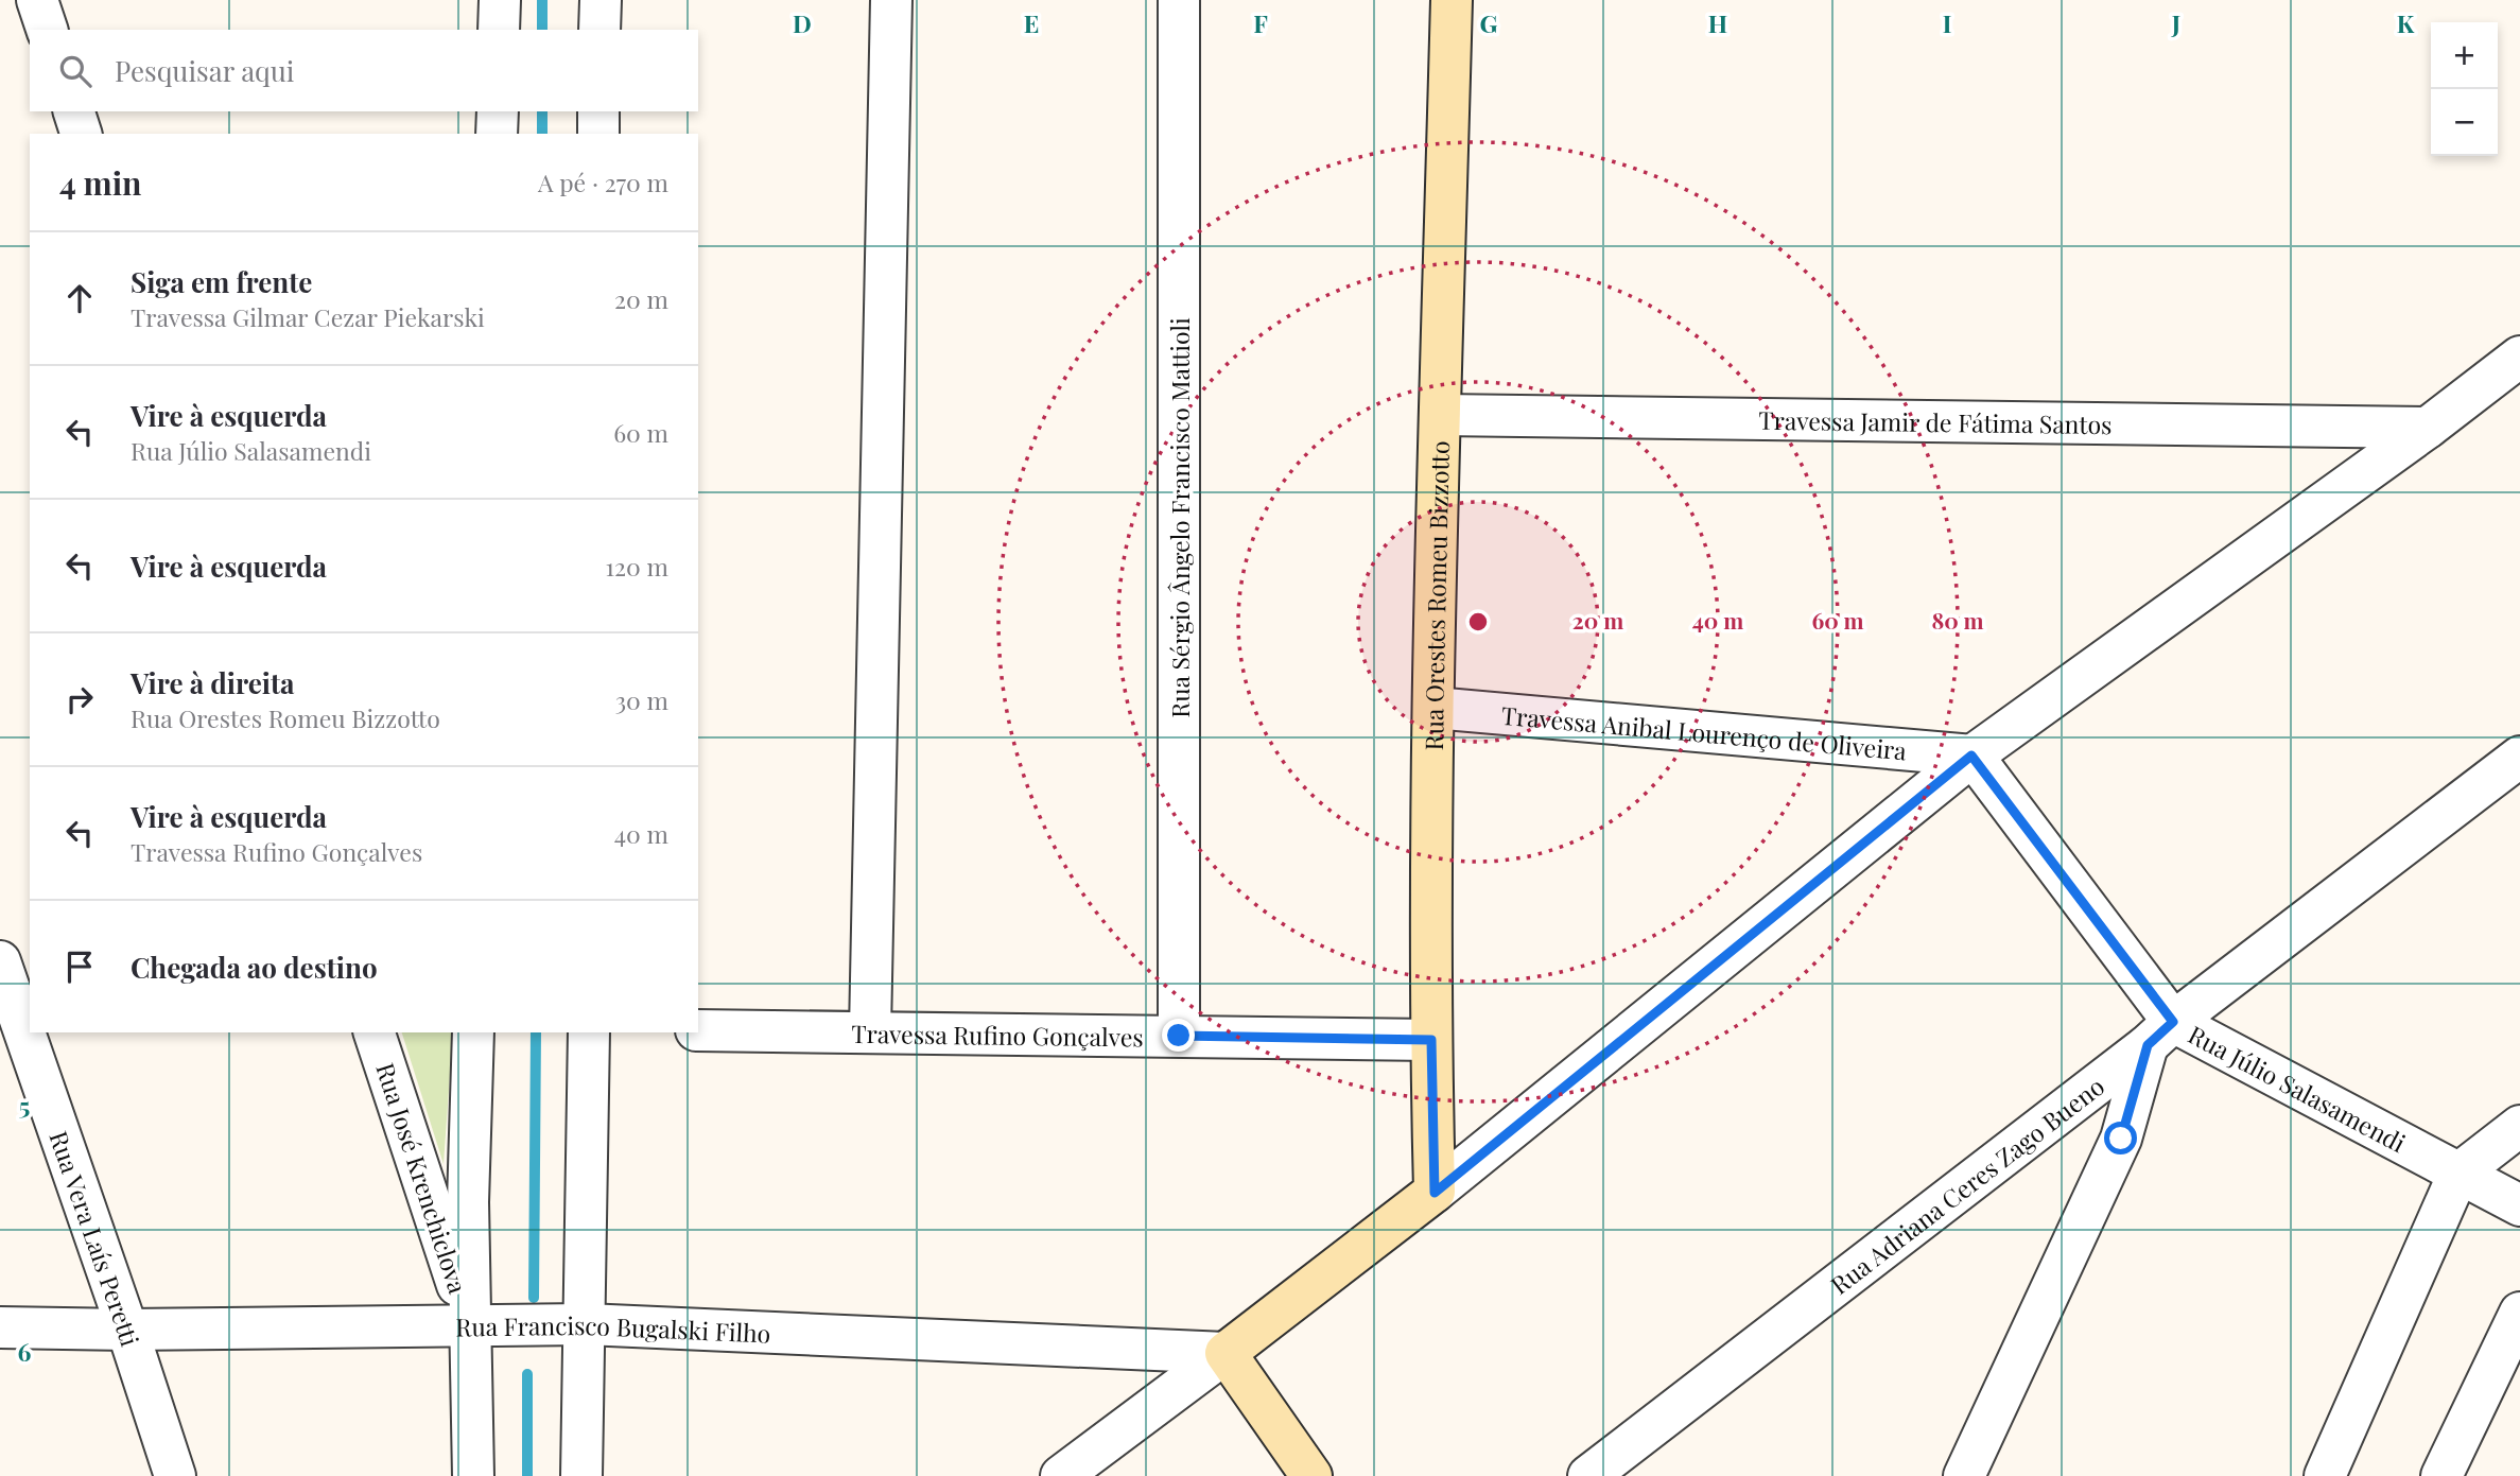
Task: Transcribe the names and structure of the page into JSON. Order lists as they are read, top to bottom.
{
  "streets": {
    "street": [
      "Travessa Jamir de Fátima Santos",
      "Rua Sérgio Ângelo Francisco Mattioli",
      "Rua Orestes Romeu Bizzotto",
      "Travessa Anibal Lourenço de Oliveira",
      "Travessa Rufino Gonçalves",
      "Rua Júlio Salasamendi",
      "Rua José Krenchiclova",
      "Rua Adriana Ceres Zago Bueno",
      "Rua Vera Laís Peretti",
      "Rua Francisco Bugalski Filho"
    ]
  },
  "crossings": [
    ["Travessa Jamir de Fátima Santos", "Rua Orestes Romeu Bizzotto"],
    ["Rua Sérgio Ângelo Francisco Mattioli", "Travessa Rufino Gonçalves"],
    ["Rua Orestes Romeu Bizzotto", "Travessa Anibal Lourenço de Oliveira"],
    ["Rua Orestes Romeu Bizzotto", "Travessa Rufino Gonçalves"],
    ["Travessa Anibal Lourenço de Oliveira", "Rua Júlio Salasamendi"],
    ["Rua Júlio Salasamendi", "Rua Adriana Ceres Zago Bueno"],
    ["Rua José Krenchiclova", "Rua Francisco Bugalski Filho"],
    ["Rua Vera Laís Peretti", "Rua Francisco Bugalski Filho"]
  ],
  "page": {
    "map_buttons": ["+", "−"],
    "search": "Pesquisar aqui",
    "heading": ["4 min", "A pé · 270 m"],
    "list": [
      ["Siga em frente", "Travessa Gilmar Cezar Piekarski", "20 m"],
      ["Vire à esquerda", "Rua Júlio Salasamendi", "60 m"],
      ["Vire à esquerda", "120 m"],
      ["Vire à direita", "Rua Orestes Romeu Bizzotto", "30 m"],
      ["Vire à esquerda", "Travessa Rufino Gonçalves", "40 m"],
      "Chegada ao destino"
    ]
  },
  "grid": {
    "columns": [
      "D",
      "E",
      "F",
      "G",
      "H",
      "I",
      "J",
      "K"
    ],
    "rows": ["5", "6"]
  },
  "rings": [
    "20 m",
    "40 m",
    "60 m",
    "80 m"
  ]
}
